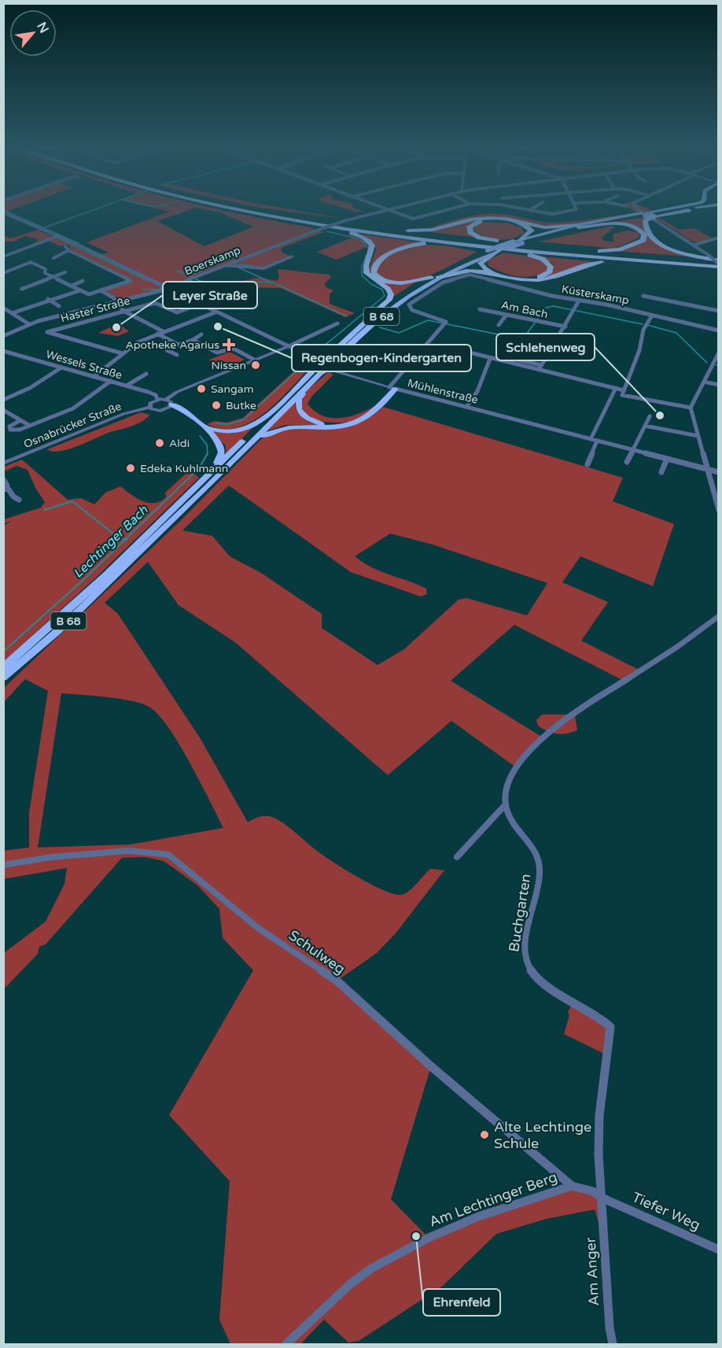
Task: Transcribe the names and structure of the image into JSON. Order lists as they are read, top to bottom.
{
  "streets": {
    "highway": ["B 68"],
    "street": [
      "Boerskamp",
      "Küsterskamp",
      "Haster Straße",
      "Am Bach",
      "Wessels Straße",
      "Mühlenstraße",
      "Osnabrücker Straße",
      "Buchgarten",
      "Schulweg",
      "Am Lechtinger Berg",
      "Tiefer Weg",
      "Am Anger"
    ]
  },
  "crossings": [
    ["Küsterskamp", "Mühlenstraße"],
    ["Buchgarten", "Am Lechtinger Berg"],
    ["Buchgarten", "Tiefer Weg"],
    ["Buchgarten", "Am Anger"],
    ["Schulweg", "Am Lechtinger Berg"],
    ["Am Lechtinger Berg", "Tiefer Weg"],
    ["Am Lechtinger Berg", "Am Anger"],
    ["Tiefer Weg", "Am Anger"]
  ],
  "water": ["Lechtinger Bach"],
  "places": {
    "other": [
      "Regenbogen-Kindergarten",
      "Leyer Straße",
      "Nissan",
      "Sangam",
      "Butke",
      "Schlehenweg",
      "Aldi",
      "Edeka Kuhlmann",
      "Alte Lechtinge Schule",
      "Ehrenfeld"
    ],
    "health": ["Apotheke Agarius"]
  },
  "north": "top right"
}
